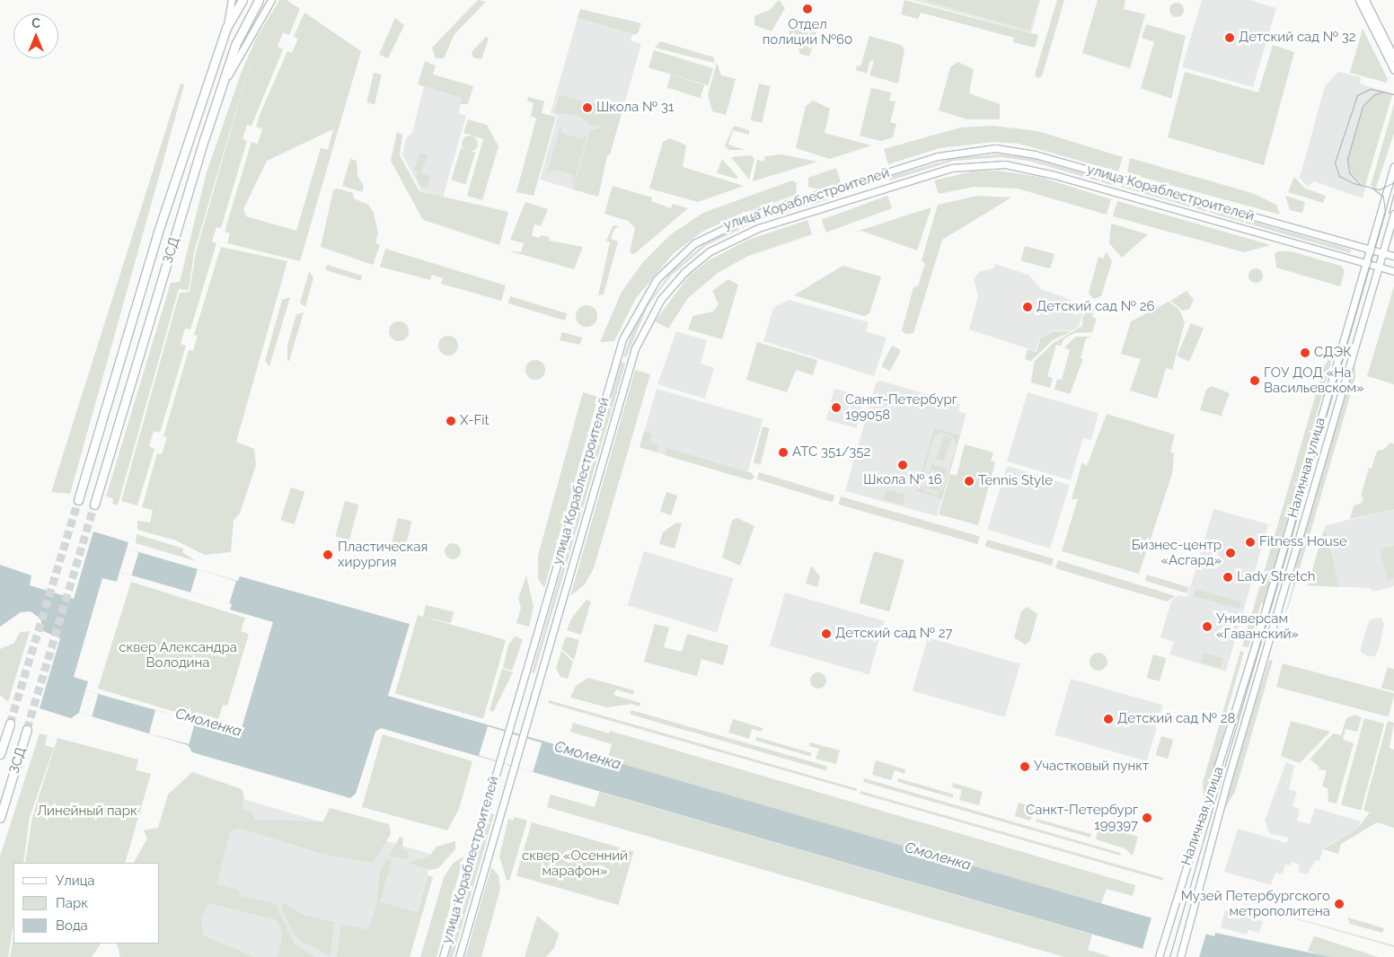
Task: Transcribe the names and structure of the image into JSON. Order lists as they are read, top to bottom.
{
  "streets": {
    "highway": ["ЗСД"],
    "main road": ["улица Кораблестроителей", "Наличная улица"]
  },
  "crossings": [
    ["улица Кораблестроителей", "Наличная улица"]
  ],
  "water": ["Смоленка"],
  "parks": ["сквер Александра Володина", "Линейный парк", "сквер «Осенний марафон»"],
  "places": [
    "Отдел полиции №60",
    "Детский сад № 32",
    "Школа № 31",
    "Детский сад № 26",
    "СДЭК",
    "ГОУ ДОД «На Васильевском»",
    "Санкт-Петербург 199058",
    "X-Fit",
    "АТС 351/352",
    "Школа № 16",
    "Tennis Style",
    "Fitness House",
    "Бизнес-центр «Асгард»",
    "Пластическая хирургия",
    "Lady Stretch",
    "Универсам «Гаванский»",
    "Детский сад № 27",
    "Детский сад № 28",
    "Участковый пункт",
    "Санкт-Петербург 199397",
    "Музей Петербургского метрополитена"
  ],
  "legend": ["Улица", "Парк", "Вода"],
  "north": "top"
}
